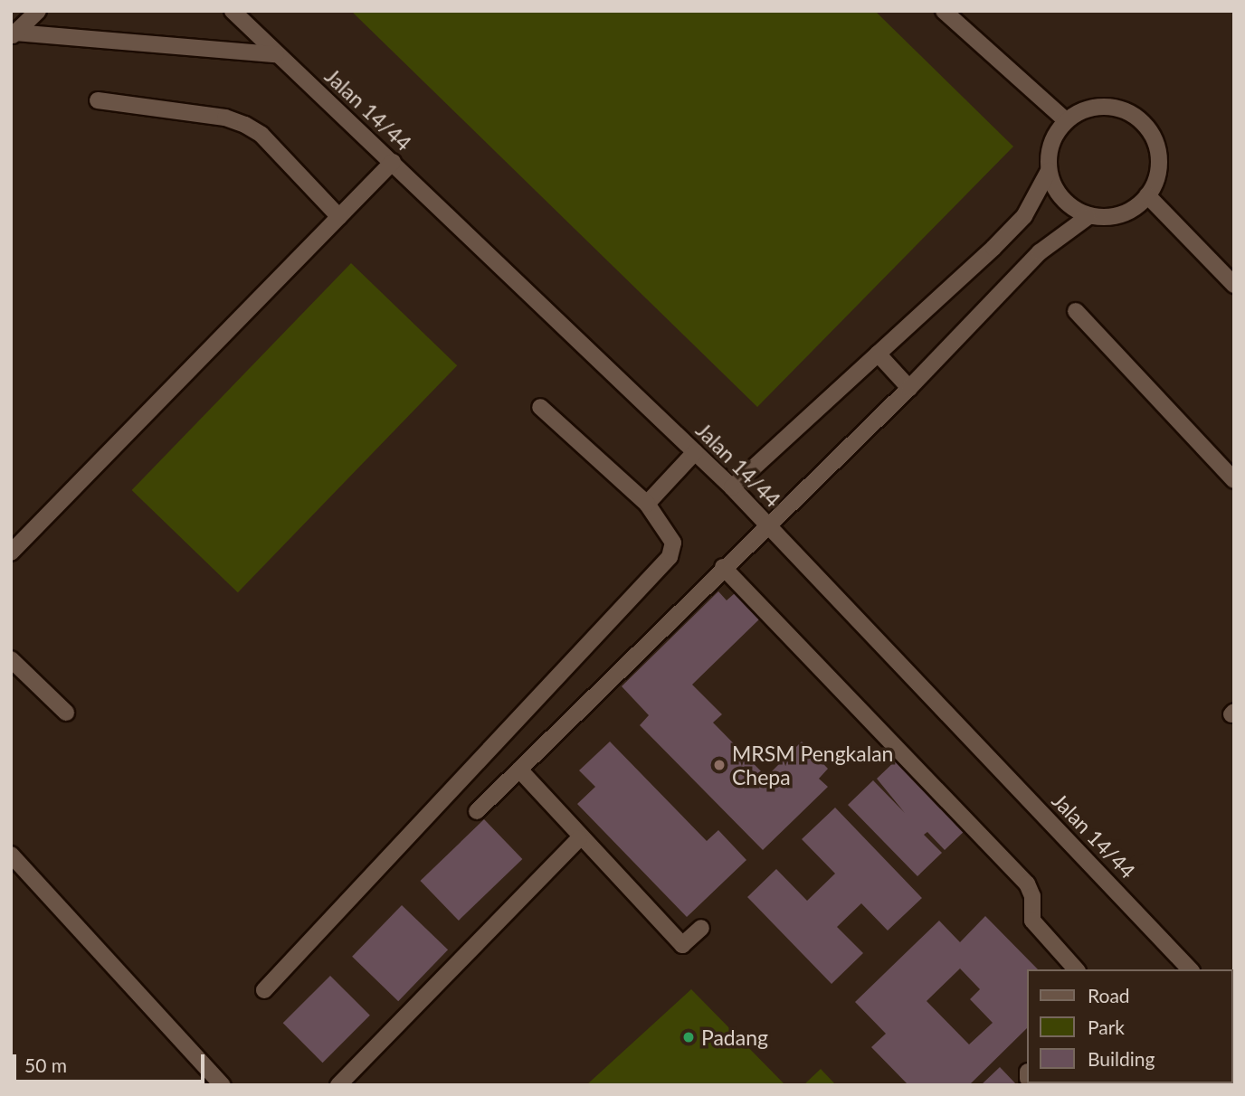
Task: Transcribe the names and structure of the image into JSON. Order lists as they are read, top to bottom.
{
  "streets": {
    "street": ["Jalan 14/44"]
  },
  "places": ["MRSM Pengkalan Chepa", "Padang"],
  "legend": ["Road", "Park", "Building"],
  "scale_bar": "50 m"
}
